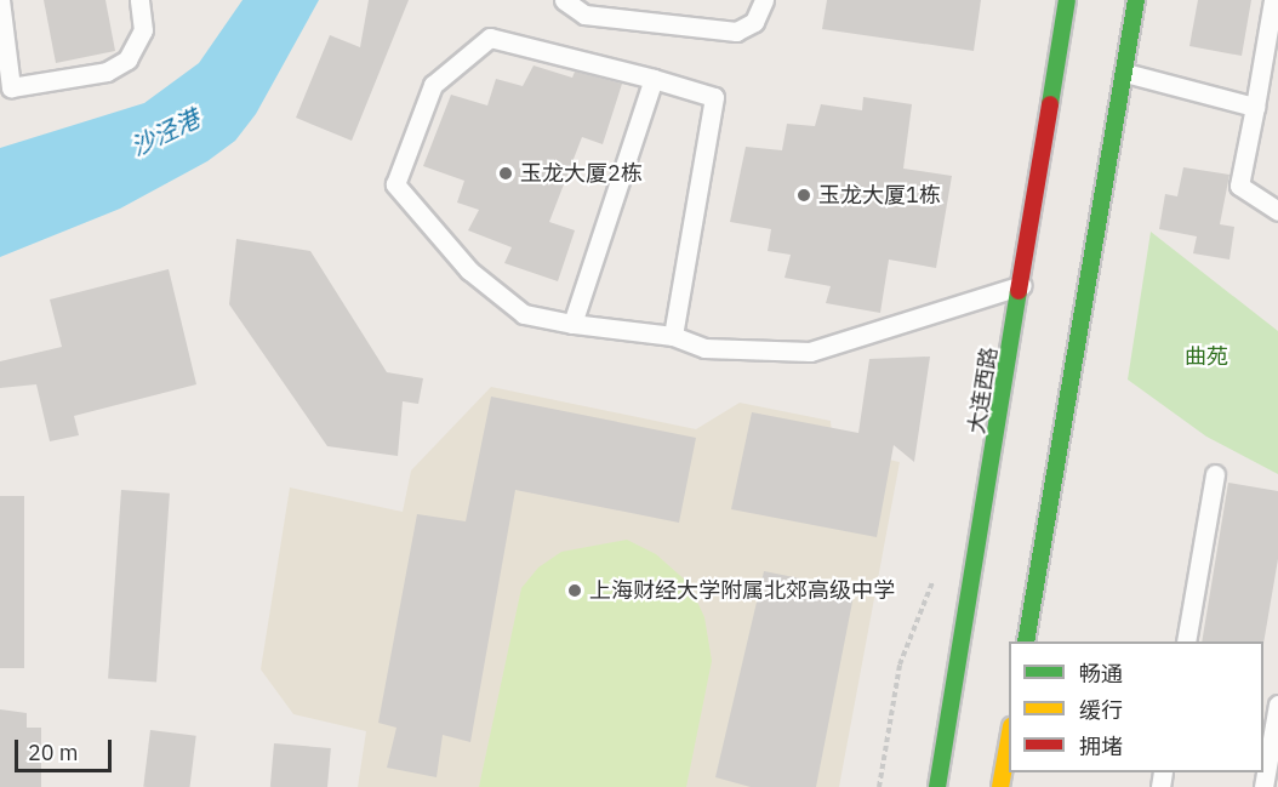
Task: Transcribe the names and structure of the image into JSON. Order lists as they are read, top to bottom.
{
  "streets": {
    "main road": ["大连西路"]
  },
  "water": ["沙泾港"],
  "parks": ["曲苑"],
  "places": ["玉龙大厦2栋", "玉龙大厦1栋", "上海财经大学附属北郊高级中学"],
  "legend": ["畅通", "缓行", "拥堵"],
  "scale_bar": "20 m"
}
